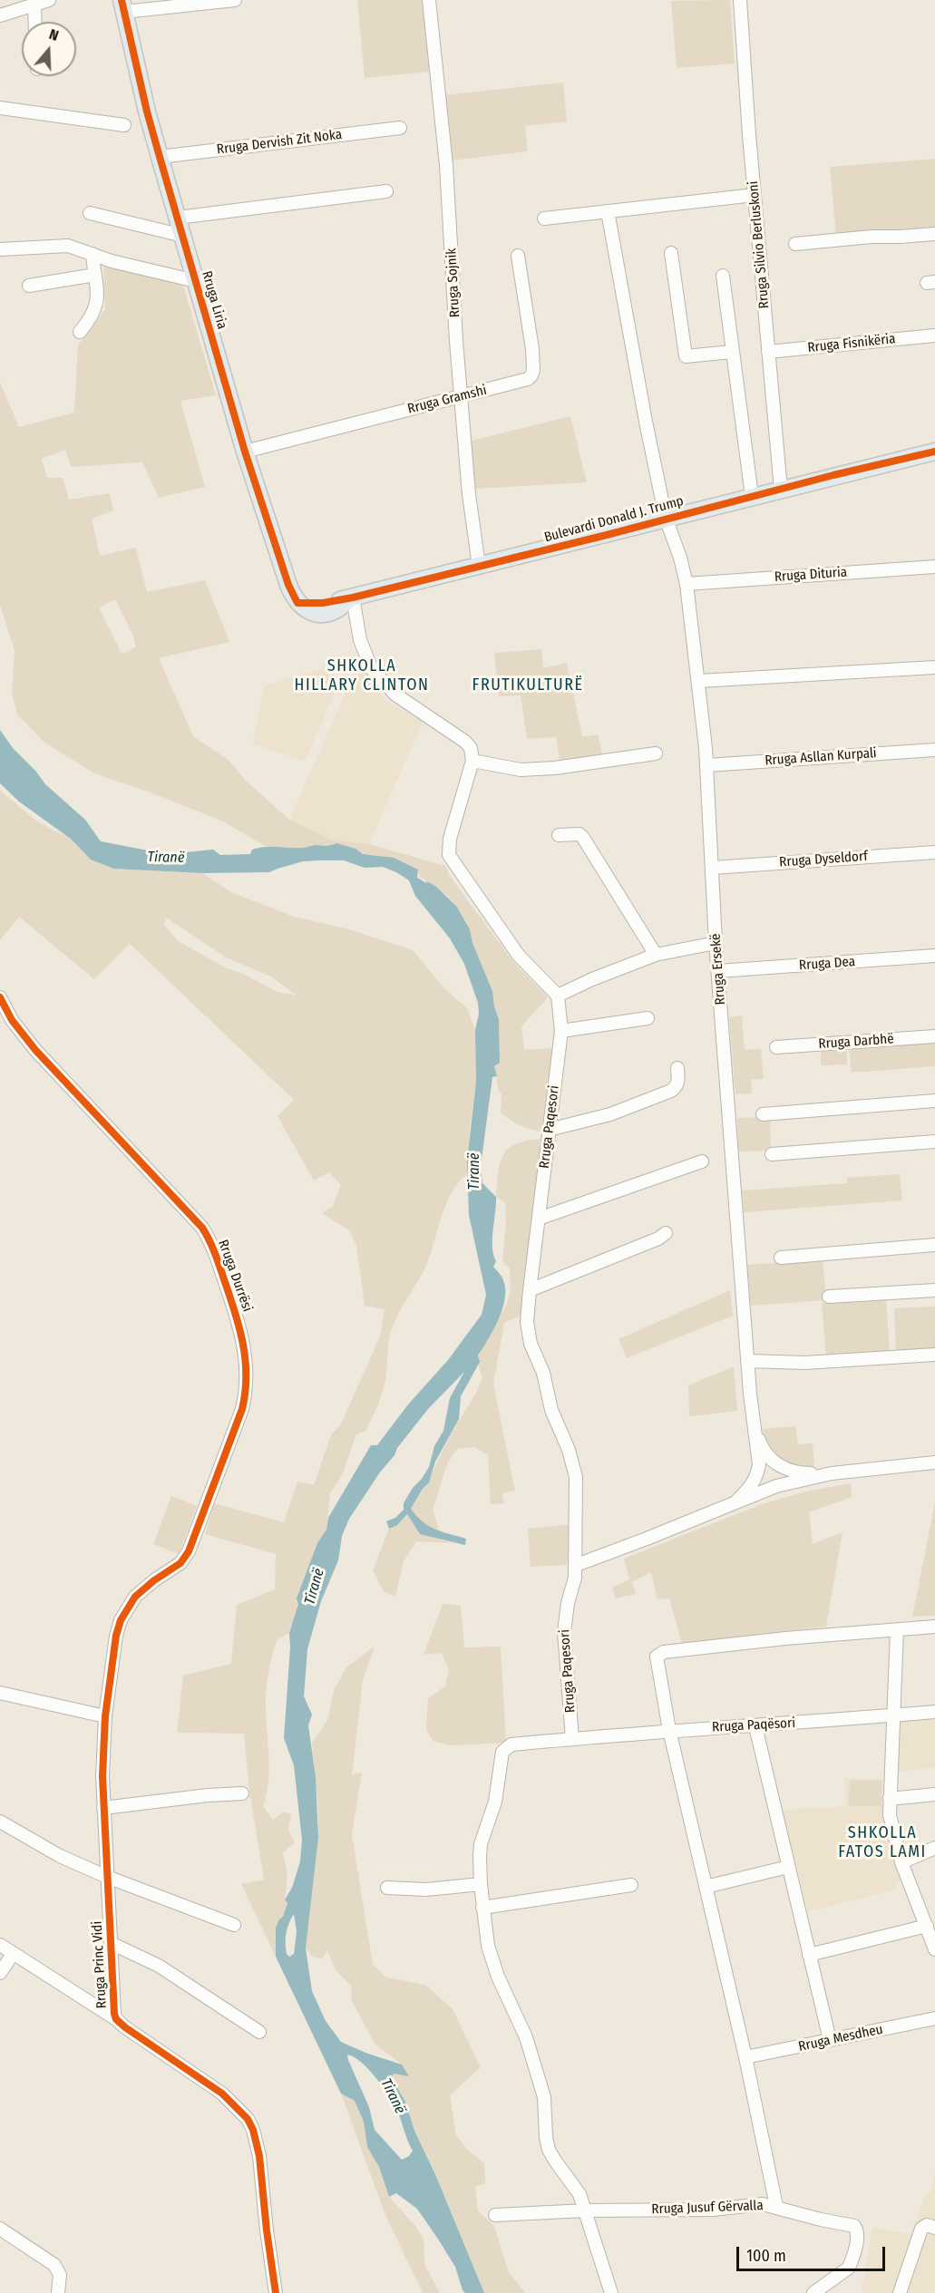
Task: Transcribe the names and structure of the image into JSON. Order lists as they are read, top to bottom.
{
  "streets": {
    "main road": ["Rruga Liria", "Bulevardi Donald J. Trump"],
    "street": [
      "Rruga Dervish Zit Noka",
      "Rruga Silvio Berluskoni",
      "Rruga Sojnik",
      "Rruga Fisnikëria",
      "Rruga Gramshi",
      "Rruga Dituria",
      "Rruga Asllan Kurpali",
      "Rruga Dyseldorf",
      "Rruga Dea",
      "Rruga Ersekë",
      "Rruga Darbhë",
      "Rruga Paqesori",
      "Rruga Durrësi",
      "Rruga Paqësori",
      "Rruga Princ Vidi",
      "Rruga Mesdheu",
      "Rruga Jusuf Gërvalla"
    ]
  },
  "crossings": [
    ["Rruga Dervish Zit Noka", "Rruga Liria"],
    ["Rruga Silvio Berluskoni", "Rruga Fisnikëria"],
    ["Rruga Silvio Berluskoni", "Bulevardi Donald J. Trump"],
    ["Rruga Sojnik", "Rruga Gramshi"],
    ["Rruga Sojnik", "Bulevardi Donald J. Trump"],
    ["Rruga Liria", "Rruga Gramshi"],
    ["Rruga Liria", "Bulevardi Donald J. Trump"],
    ["Bulevardi Donald J. Trump", "Rruga Ersekë"],
    ["Rruga Dituria", "Rruga Ersekë"],
    ["Rruga Asllan Kurpali", "Rruga Ersekë"],
    ["Rruga Dyseldorf", "Rruga Ersekë"],
    ["Rruga Dea", "Rruga Ersekë"],
    ["Rruga Paqesori", "Rruga Paqësori"],
    ["Rruga Durrësi", "Rruga Princ Vidi"],
    ["Rruga Paqësori", "Rruga Jusuf Gërvalla"]
  ],
  "districts": ["SHKOLLA HILLARY CLINTON", "FRUTIKULTURË", "SHKOLLA FATOS LAMI"],
  "water": ["Tiranë"],
  "scale_bar": "100 m",
  "north": "top"
}
